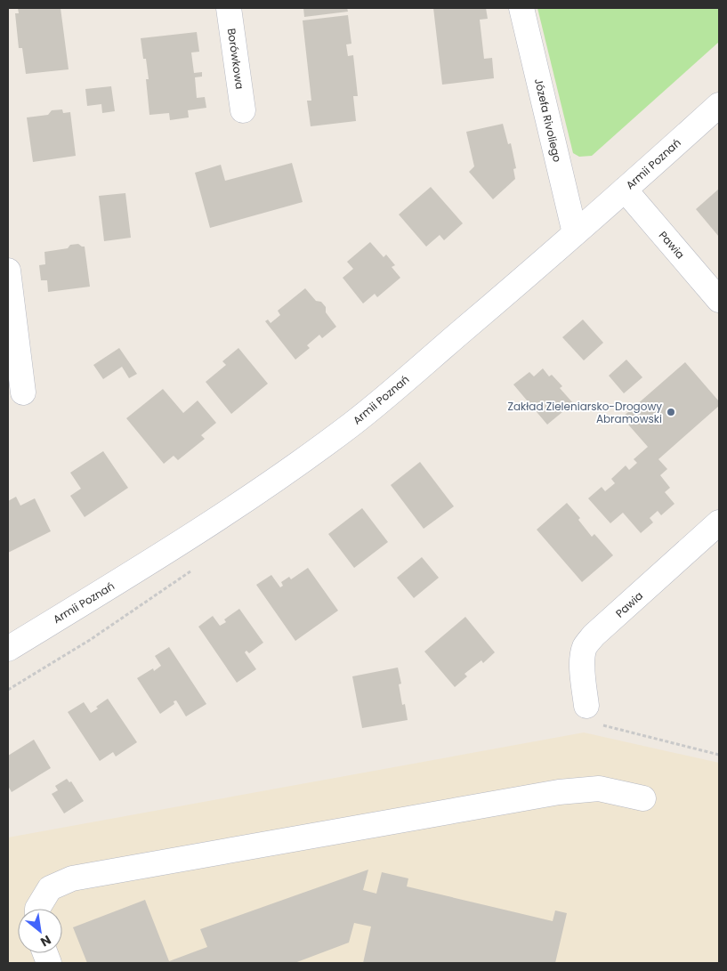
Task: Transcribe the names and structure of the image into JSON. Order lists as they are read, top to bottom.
{
  "streets": {
    "street": [
      "Borówkowa",
      "Józefa Rivoliego",
      "Armii Poznań",
      "Pawia"
    ]
  },
  "crossings": [
    ["Józefa Rivoliego", "Armii Poznań"],
    ["Armii Poznań", "Pawia"]
  ],
  "places": ["Zakład Zieleniarsko-Drogowy Abramowski"],
  "north": "bottom right"
}
